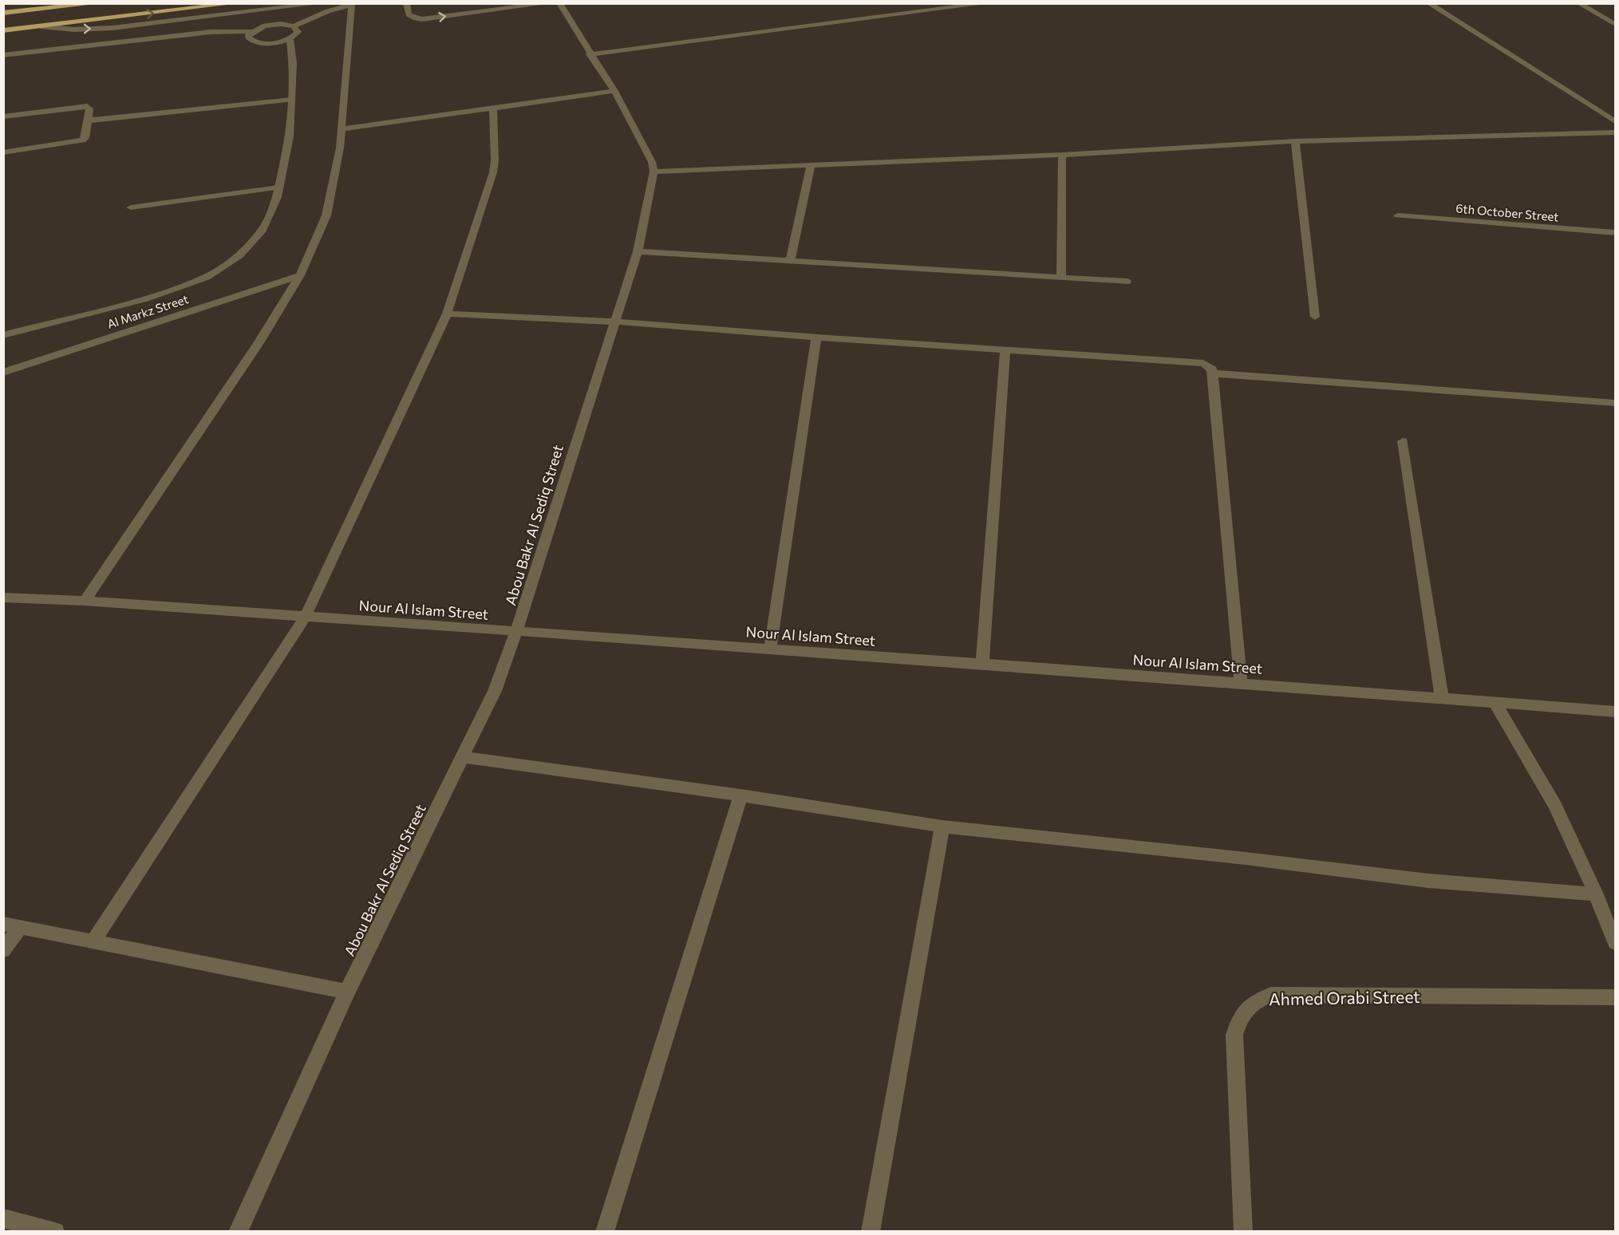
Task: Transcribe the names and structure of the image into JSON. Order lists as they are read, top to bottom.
{
  "streets": {
    "street": [
      "6th October Street",
      "Al Markz Street",
      "Abou Bakr Al Sediq Street",
      "Nour Al Islam Street",
      "Ahmed Orabi Street"
    ]
  },
  "crossings": [
    ["Abou Bakr Al Sediq Street", "Nour Al Islam Street"]
  ]
}
